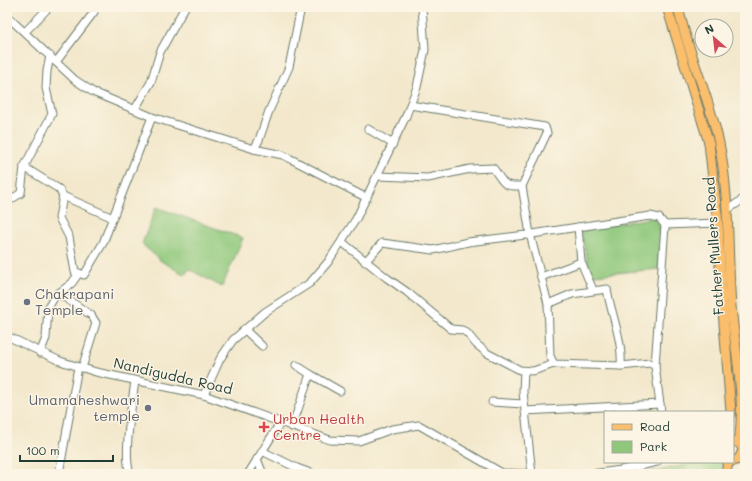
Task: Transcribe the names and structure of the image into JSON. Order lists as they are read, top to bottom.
{
  "streets": {
    "main road": ["Father Mullers Road"],
    "street": ["Nandigudda Road"]
  },
  "places": {
    "other": ["Chakrapani Temple", "Umamaheshwari temple"],
    "health": ["Urban Health Centre"]
  },
  "legend": ["Road", "Park"],
  "scale_bar": "100 m",
  "north": "top left"
}
